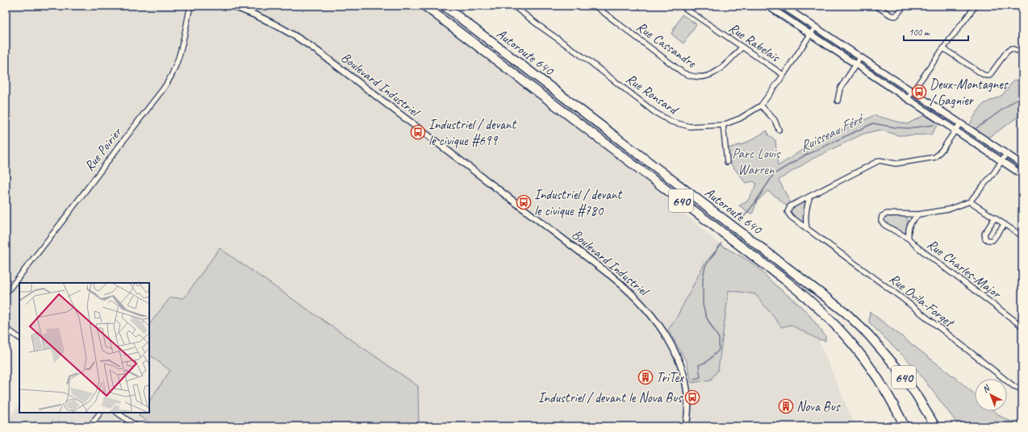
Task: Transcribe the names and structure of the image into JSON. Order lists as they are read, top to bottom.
{
  "streets": {
    "highway": ["Autoroute 640", "640"],
    "street": [
      "Rue Rabelais",
      "Rue Cassandre",
      "Boulevard Industriel",
      "Rue Ronsard",
      "Rue Poirier",
      "Rue Charles-Major",
      "Rue Ovila-Forget"
    ]
  },
  "crossings": [
    ["Rue Rabelais", "Rue Cassandre"],
    ["Rue Rabelais", "Rue Ronsard"]
  ],
  "water": ["Ruisseau Féré"],
  "parks": ["Parc Louis Warren"],
  "places": {
    "bus stop": [
      "Deux-Montagnes / Gagnier",
      "Industriel / devant le civique #699",
      "Industriel / devant le civique #780",
      "Industriel / devant le Nova Bus"
    ],
    "building": ["TriTex", "Nova Bus"]
  },
  "scale_bar": "100 m",
  "north": "top left"
}
